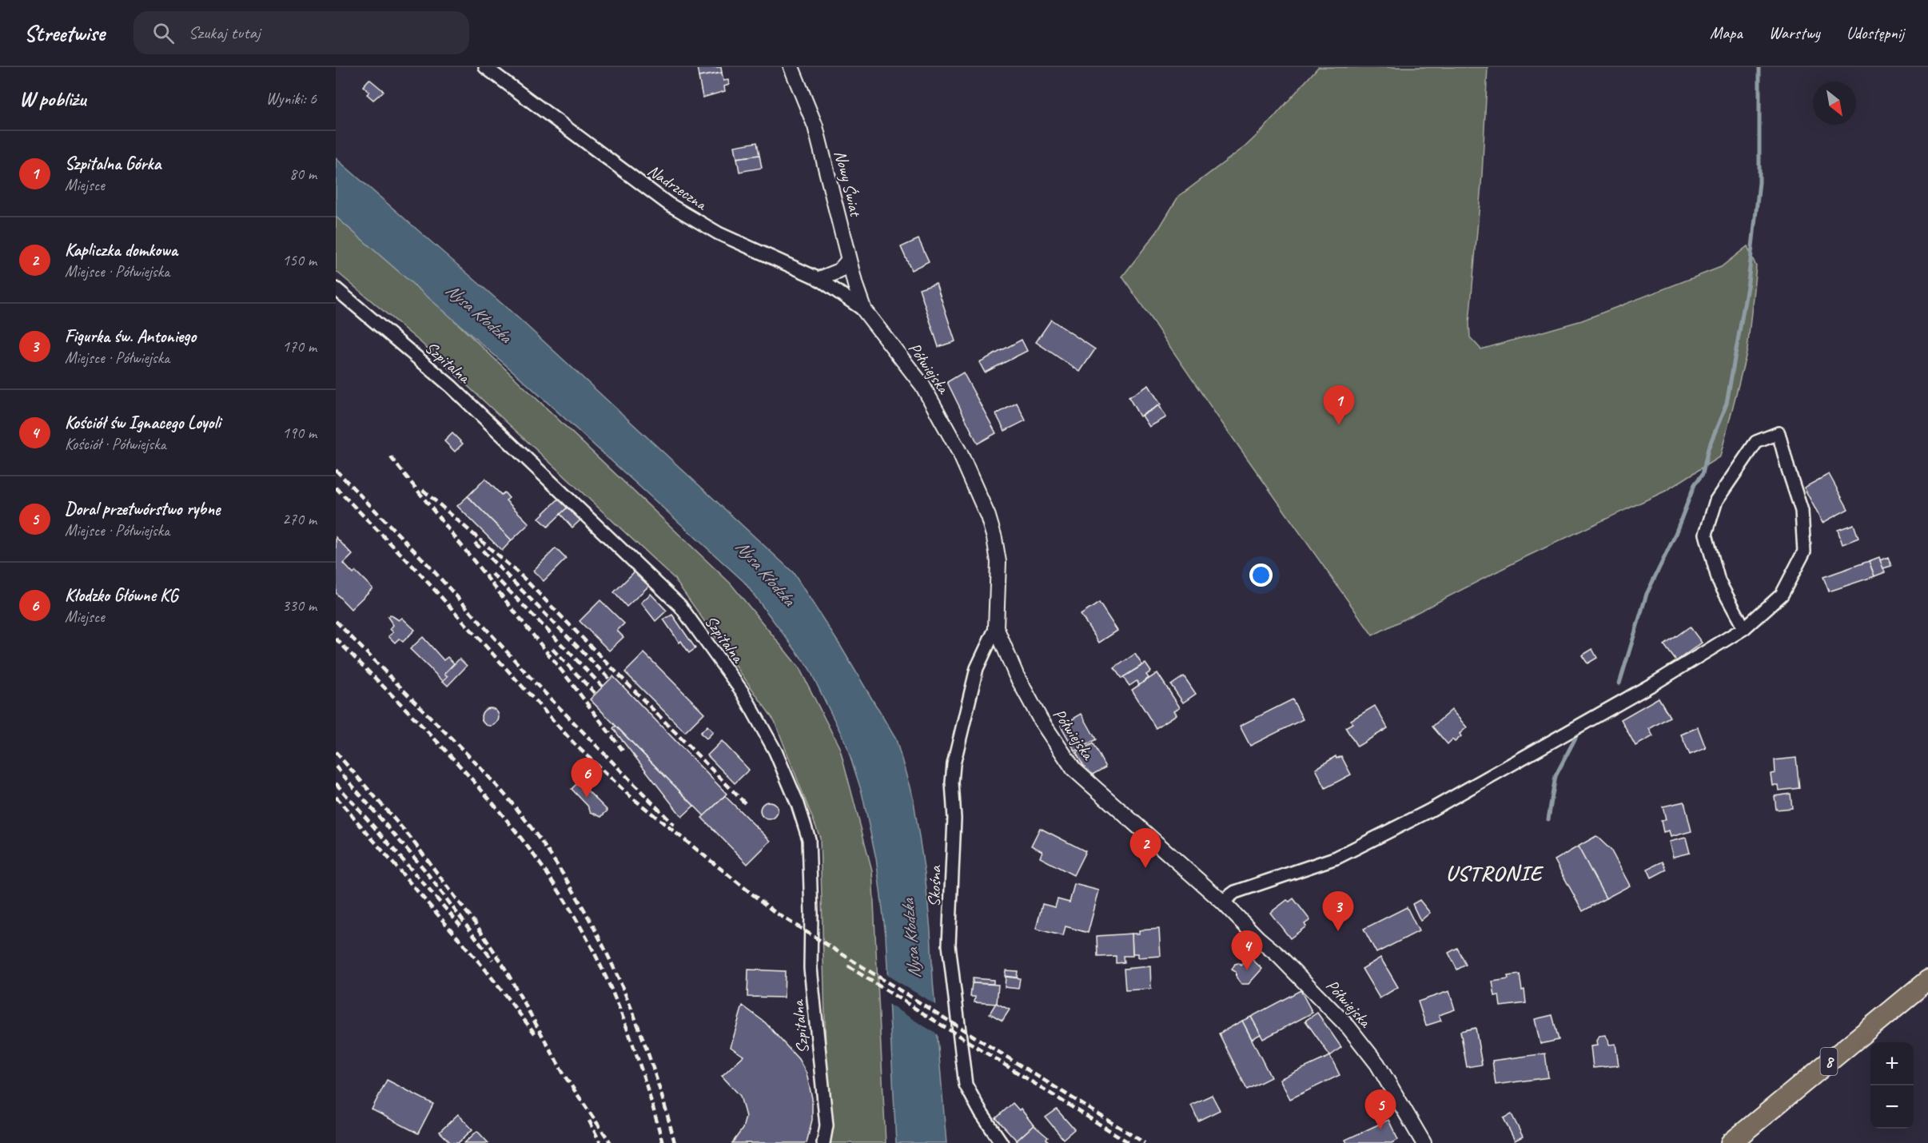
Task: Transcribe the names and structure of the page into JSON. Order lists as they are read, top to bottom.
{
  "streets": {
    "highway": ["8"],
    "street": [
      "Nowy Świat",
      "Nadrzeczna",
      "Szpitalna",
      "Półwiejska",
      "Skośna"
    ]
  },
  "crossings": [
    ["Nowy Świat", "Nadrzeczna"],
    ["Nowy Świat", "Półwiejska"],
    ["Nadrzeczna", "Półwiejska"],
    ["Półwiejska", "Skośna"]
  ],
  "districts": ["USTRONIE"],
  "water": ["Nysa Kłodzka"],
  "north": "bottom right",
  "page": {
    "header": "Streetwise",
    "search": "Szukaj tutaj",
    "nav": ["Mapa", "Warstwy", "Udostępnij"],
    "heading": ["W pobliżu", "Wyniki: 6"],
    "list": [
      {
        "mark": "1",
        "name": "Szpitalna Górka",
        "note": "Miejsce",
        "value": "80 m"
      },
      {
        "mark": "2",
        "name": "Kapliczka domkowa",
        "note": "Miejsce · Półwiejska",
        "value": "150 m"
      },
      {
        "mark": "3",
        "name": "Figurka św. Antoniego",
        "note": "Miejsce · Półwiejska",
        "value": "170 m"
      },
      {
        "mark": "4",
        "name": "Kościół św Ignacego Loyoli",
        "note": "Kościół · Półwiejska",
        "value": "190 m"
      },
      {
        "mark": "5",
        "name": "Doral przetwórstwo rybne",
        "note": "Miejsce · Półwiejska",
        "value": "270 m"
      },
      {
        "mark": "6",
        "name": "Kłodzko Główne KG",
        "note": "Miejsce",
        "value": "330 m"
      }
    ],
    "pins": [
      "1",
      "6",
      "2",
      "3",
      "4",
      "5"
    ],
    "map_buttons": ["+", "−"]
  }
}
